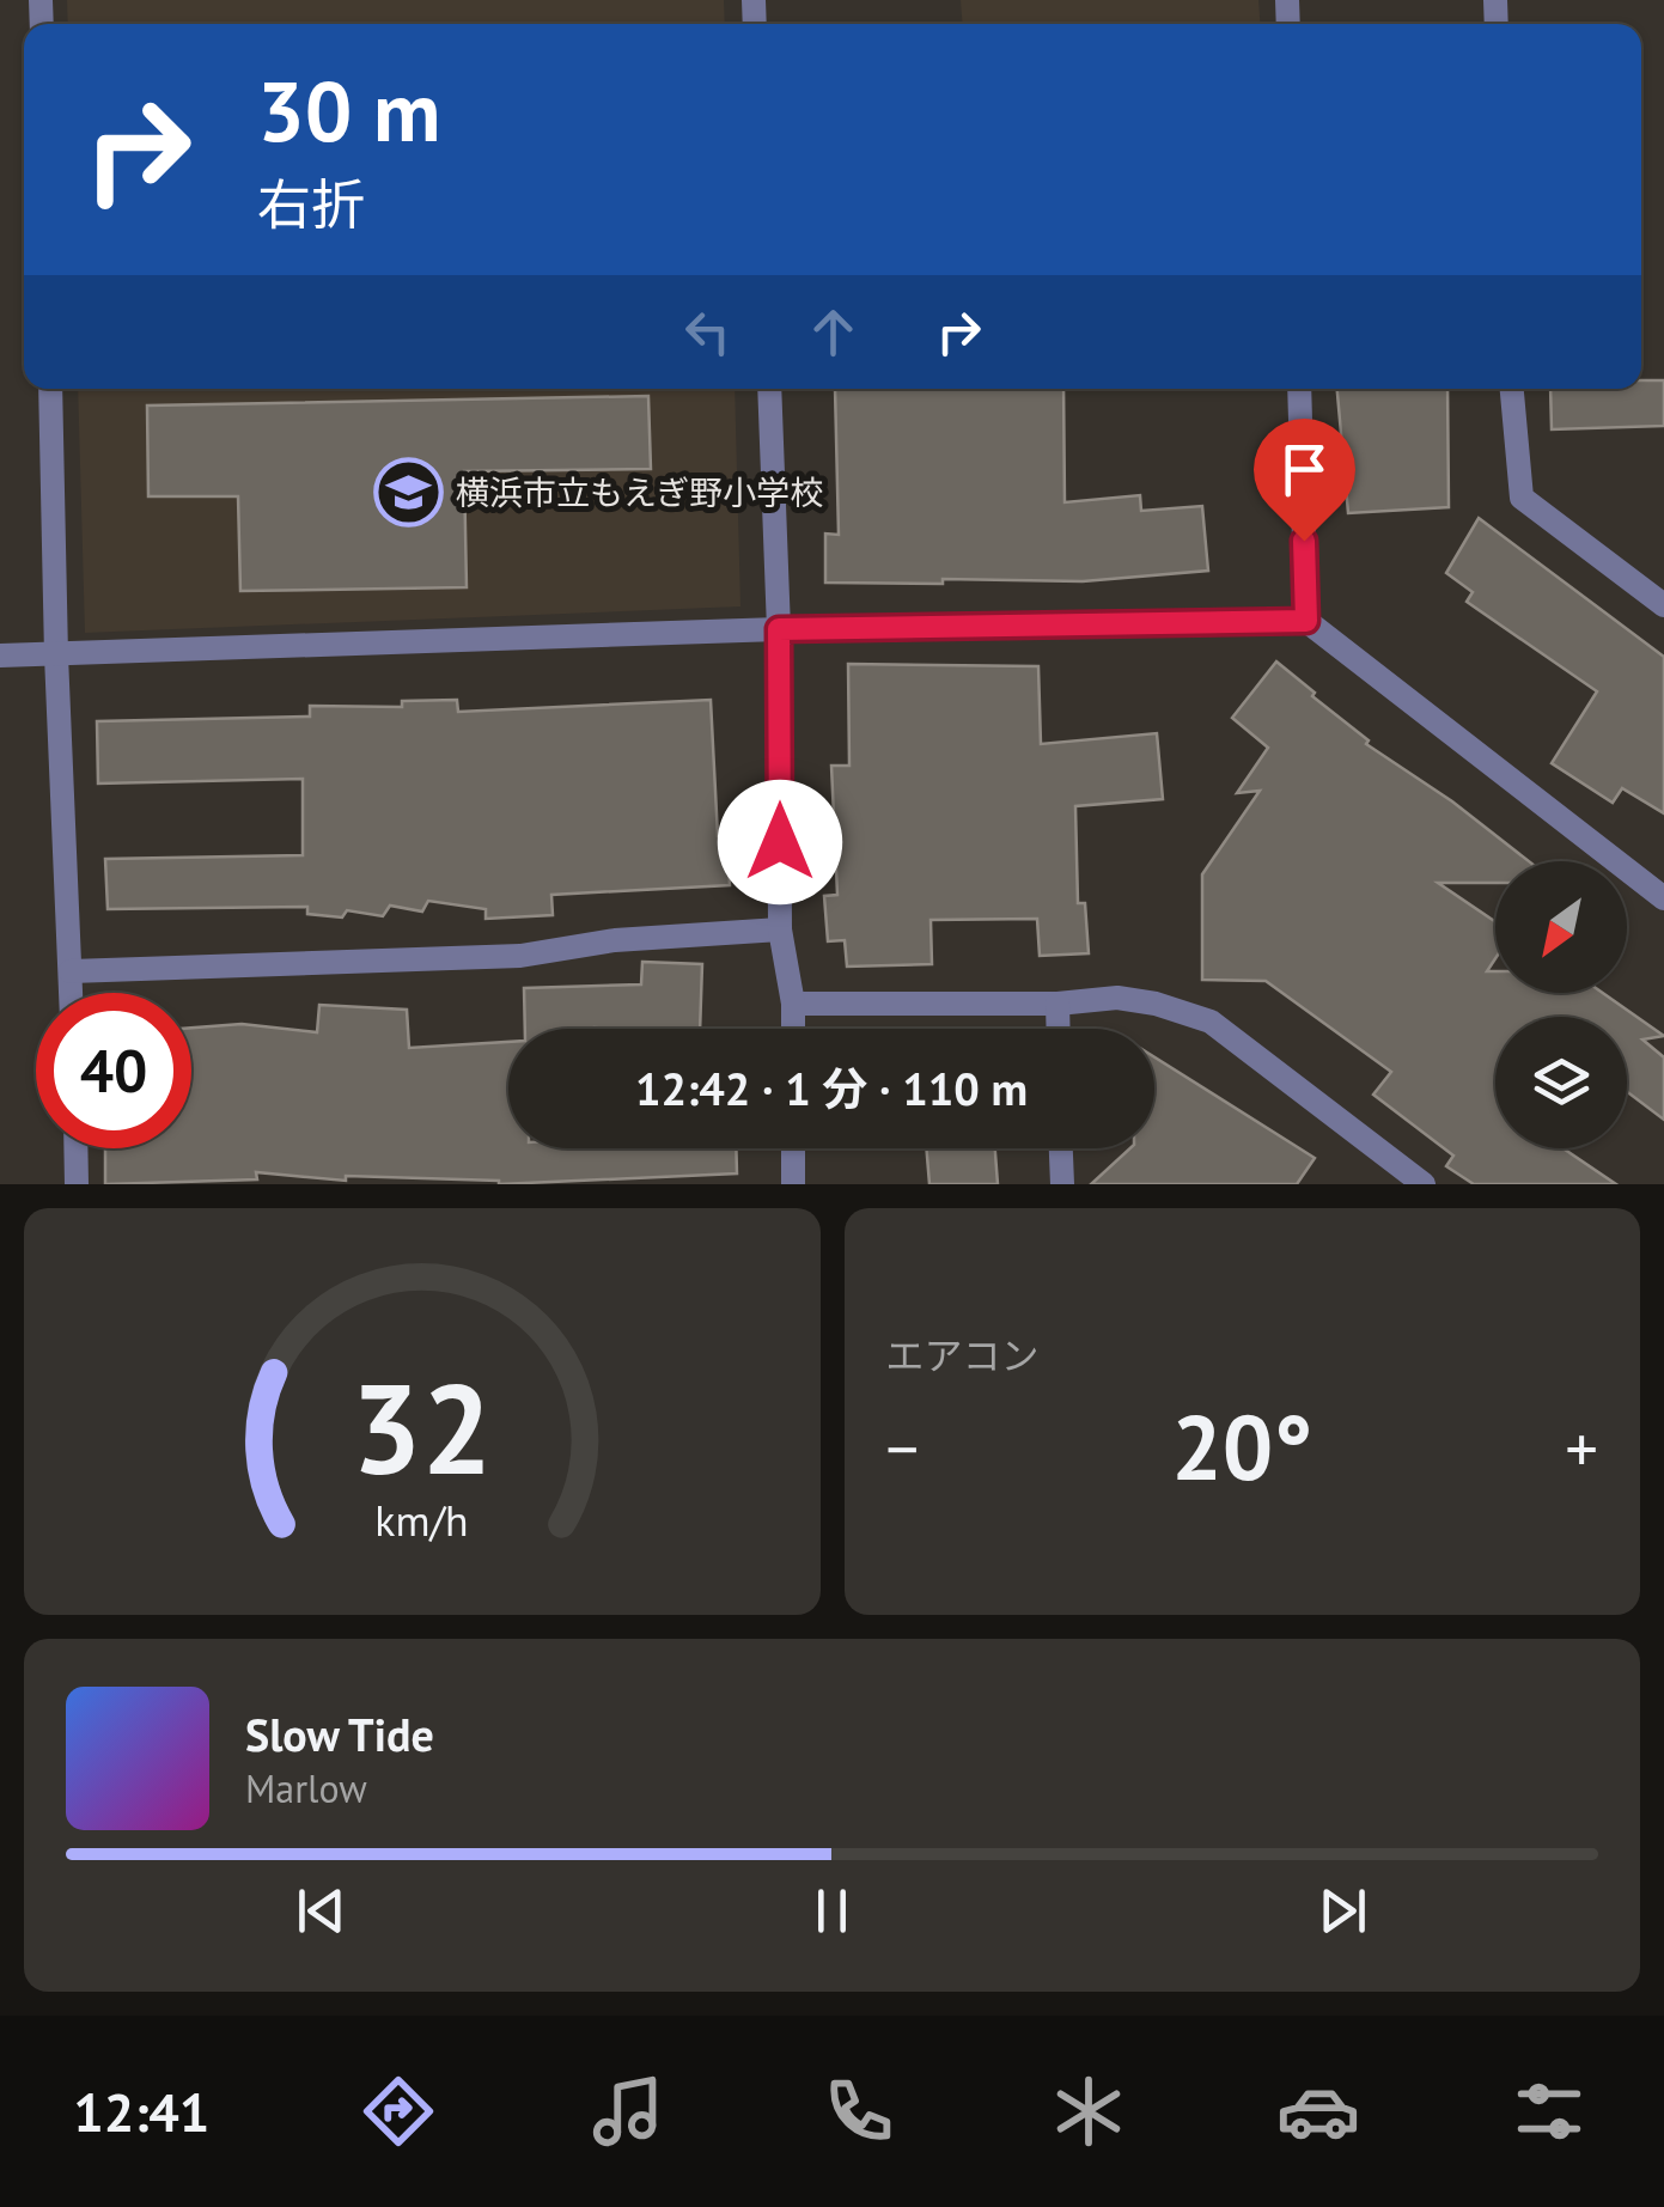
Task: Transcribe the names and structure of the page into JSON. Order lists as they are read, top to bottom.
{
  "places": {
    "school or university": ["横浜市立もえぎ野小学校"]
  },
  "north": "bottom left",
  "page": {
    "turn": ["30 m", "右折"],
    "limit": "40",
    "trip": "12:42 · 1 分 · 110 m",
    "tile": "エアコン",
    "heat": ["−", "20°", "+"],
    "song": ["Slow Tide", "Marlow"],
    "tabs": "12:41",
    "gauge": ["32", "km/h"]
  }
}
